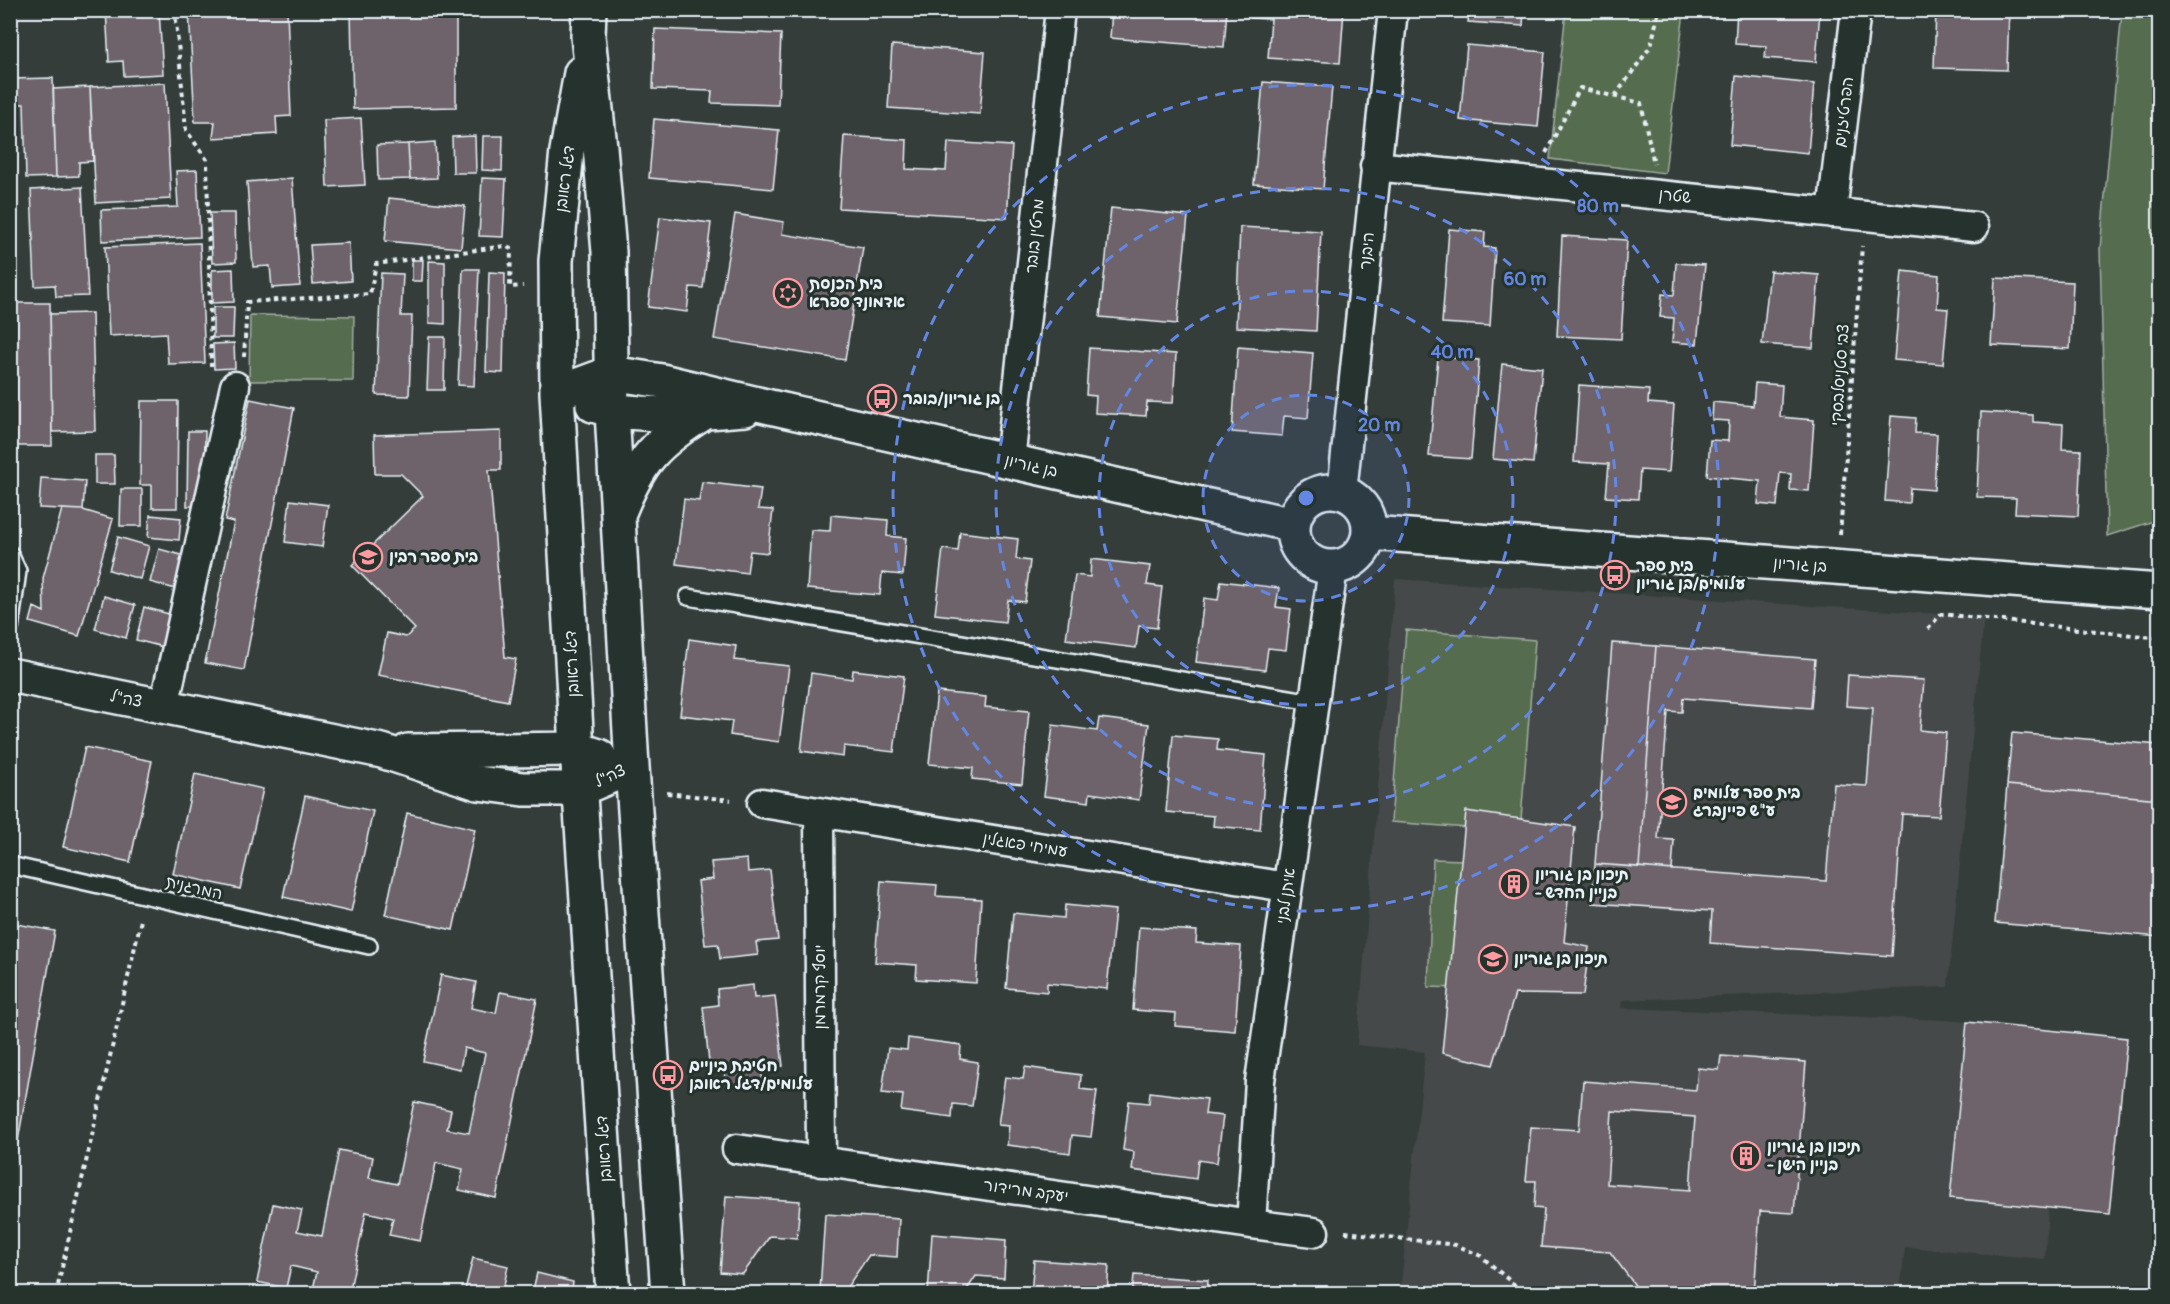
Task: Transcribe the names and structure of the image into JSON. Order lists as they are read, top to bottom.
{
  "streets": {
    "street": [
      "הפרטיזנים",
      "דגל ראובן",
      "שטרן",
      "מרטין בובר",
      "היבנר",
      "בן גוריון",
      "צה\"ל",
      "עמיחי פאגלין",
      "איתן לבני",
      "יוסף קרמרמן",
      "יעקב מרידור"
    ],
    "lane": ["המרגנית"],
    "path": ["צבי סטניסלבסקי"]
  },
  "crossings": [
    ["הפרטיזנים", "שטרן"],
    ["דגל ראובן", "בן גוריון"],
    ["דגל ראובן", "צה\"ל"],
    ["שטרן", "היבנר"],
    ["שטרן", "צבי סטניסלבסקי"],
    ["מרטין בובר", "בן גוריון"],
    ["היבנר", "בן גוריון"],
    ["היבנר", "איתן לבני"],
    ["בן גוריון", "איתן לבני"],
    ["עמיחי פאגלין", "איתן לבני"],
    ["עמיחי פאגלין", "יוסף קרמרמן"],
    ["איתן לבני", "יעקב מרידור"],
    ["יוסף קרמרמן", "יעקב מרידור"]
  ],
  "places": {
    "synagogue": ["בית הכנסת אדמונד ספרא"],
    "bus stop": ["בן גוריון/בובר", "בית ספר עלומים/בן גוריון", "חטיבת ביניים עלומים/דגל ראובן"],
    "school or university": ["בית ספר רבין", "בית ספר עלומים ע\"ש פיינברג", "תיכון בן גוריון"],
    "building": ["תיכון בן גוריון - בניין החדש", "תיכון בן גוריון - בניין הישן"]
  },
  "rings": [
    "80 m",
    "60 m",
    "40 m",
    "20 m"
  ]
}
